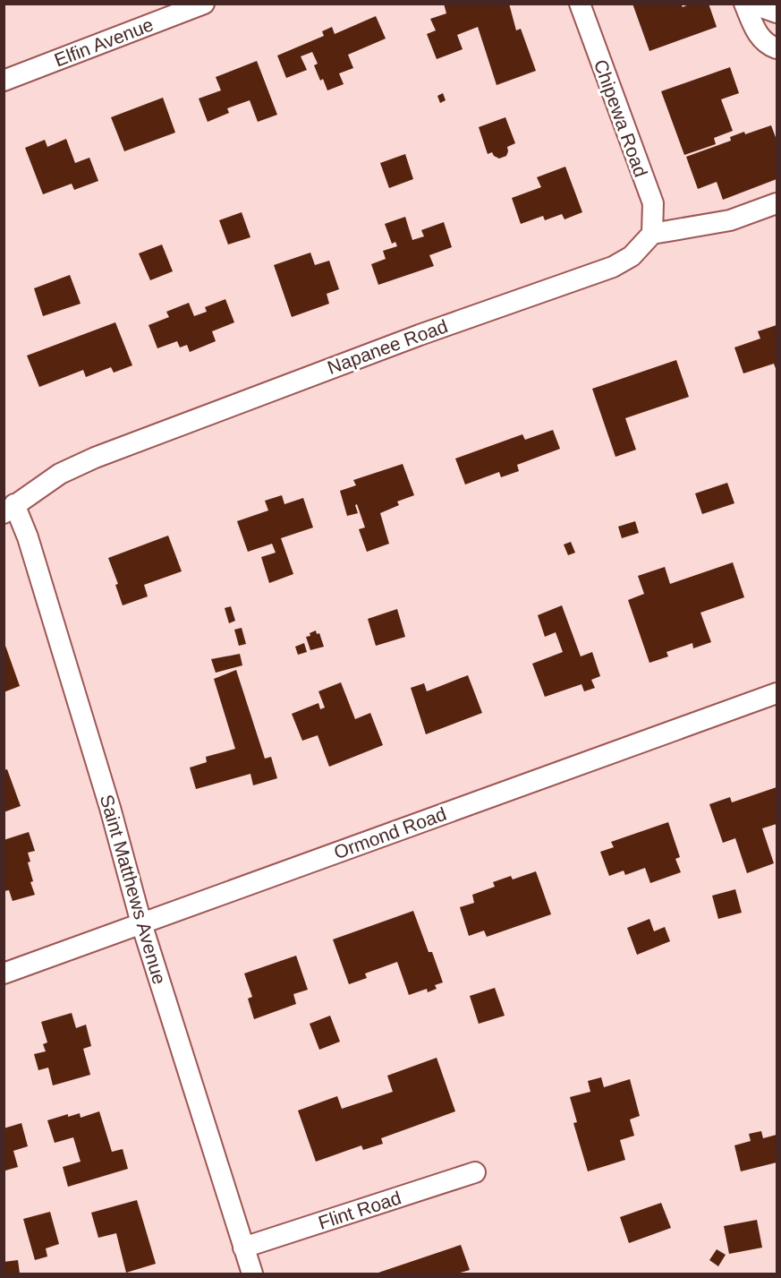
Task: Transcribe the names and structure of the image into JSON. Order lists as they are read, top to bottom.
{
  "streets": {
    "street": [
      "Elfin Avenue",
      "Chipewa Road",
      "Napanee Road",
      "Ormond Road",
      "Saint Matthews Avenue",
      "Flint Road"
    ]
  },
  "crossings": [
    ["Chipewa Road", "Napanee Road"],
    ["Napanee Road", "Saint Matthews Avenue"],
    ["Ormond Road", "Saint Matthews Avenue"],
    ["Saint Matthews Avenue", "Flint Road"]
  ]
}
